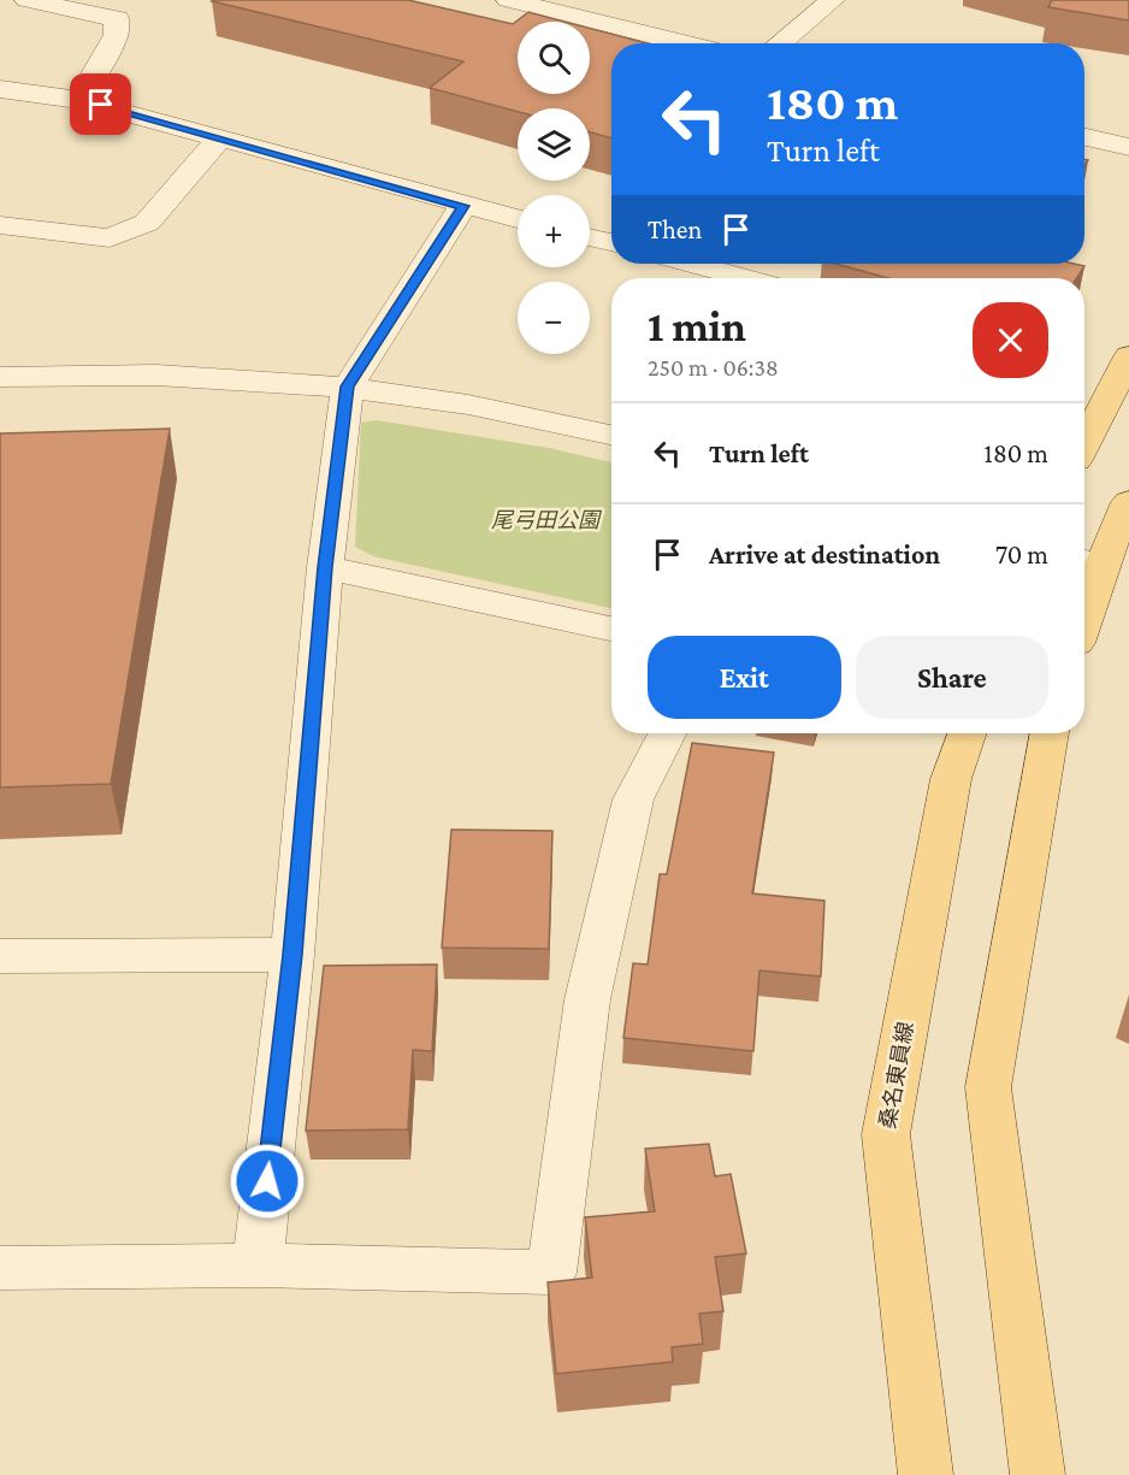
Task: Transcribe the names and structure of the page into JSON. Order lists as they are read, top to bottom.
{
  "streets": {
    "main road": ["桑名東員線"]
  },
  "parks": ["尾弓田公園"],
  "page": {
    "map_buttons": ["+", "−"],
    "turn": ["180 m", "Turn left"],
    "then": "Then",
    "heading": ["1 min", "250 m · 06:38"],
    "list": [
      {
        "name": "Turn left",
        "value": "180 m"
      },
      {
        "name": "Arrive at destination",
        "value": "70 m"
      }
    ],
    "buttons": ["Exit", "Share"]
  }
}
